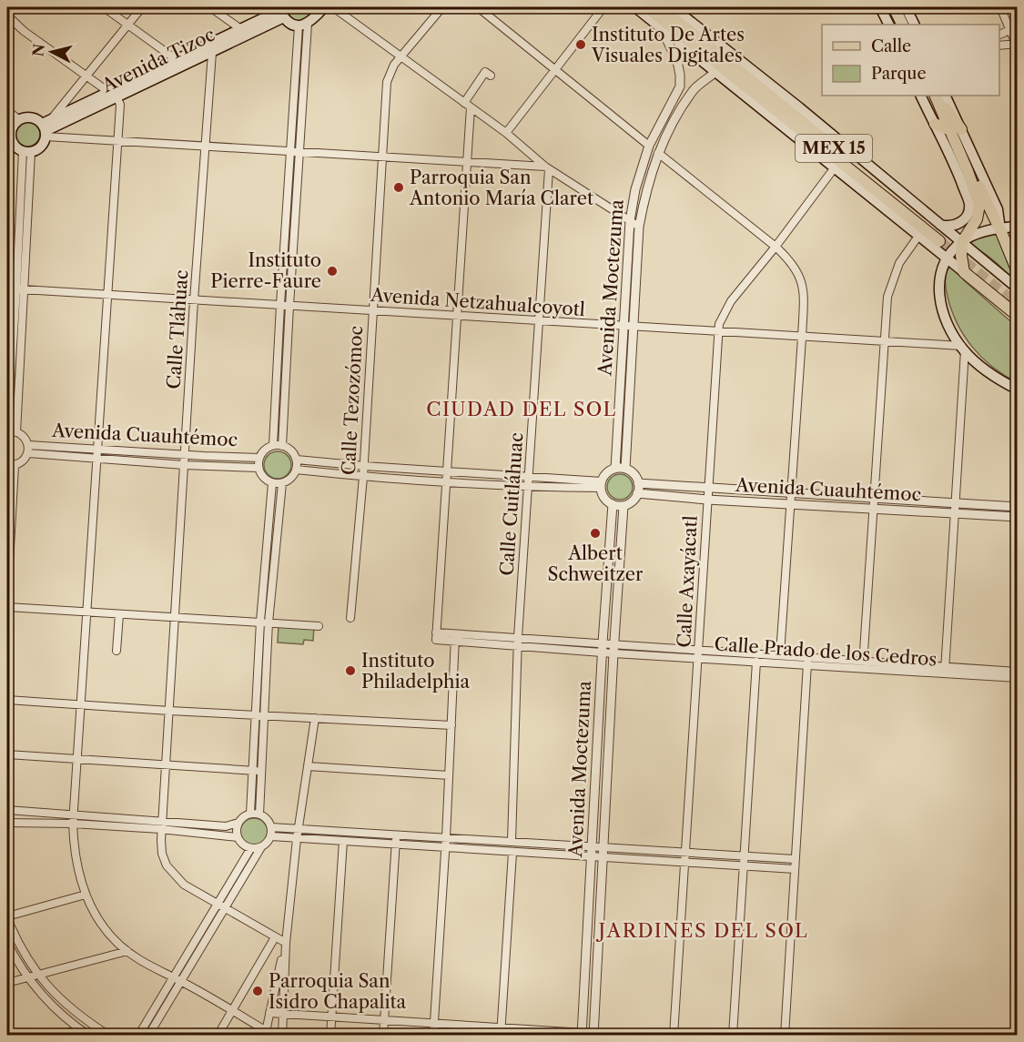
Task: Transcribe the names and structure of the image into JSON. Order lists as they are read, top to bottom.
{
  "streets": {
    "main road": ["Avenida Tizoc", "MEX 15"],
    "street": [
      "Avenida Moctezuma",
      "Avenida Netzahualcoyotl",
      "Calle Tláhuac",
      "Calle Tezozómoc",
      "Avenida Cuauhtémoc",
      "Calle Cuitláhuac",
      "Calle Axayácatl",
      "Calle Prado de los Cedros"
    ]
  },
  "crossings": [
    ["Avenida Tizoc", "Calle Tláhuac"],
    ["MEX 15", "Avenida Moctezuma"],
    ["Avenida Moctezuma", "Avenida Netzahualcoyotl"],
    ["Avenida Moctezuma", "Avenida Cuauhtémoc"],
    ["Avenida Moctezuma", "Calle Prado de los Cedros"],
    ["Avenida Netzahualcoyotl", "Calle Tláhuac"],
    ["Avenida Netzahualcoyotl", "Calle Tezozómoc"],
    ["Avenida Netzahualcoyotl", "Calle Cuitláhuac"],
    ["Avenida Netzahualcoyotl", "Calle Axayácatl"],
    ["Calle Tláhuac", "Avenida Cuauhtémoc"],
    ["Avenida Cuauhtémoc", "Calle Axayácatl"],
    ["Calle Cuitláhuac", "Calle Prado de los Cedros"],
    ["Calle Axayácatl", "Calle Prado de los Cedros"]
  ],
  "districts": ["CIUDAD DEL SOL", "JARDINES DEL SOL"],
  "places": [
    "Instituto De Artes Visuales Digitales",
    "Parroquia San Antonio María Claret",
    "Instituto Pierre-Faure",
    "Albert Schweitzer",
    "Instituto Philadelphia",
    "Parroquia San Isidro Chapalita"
  ],
  "legend": ["Calle", "Parque"],
  "north": "left"
}
